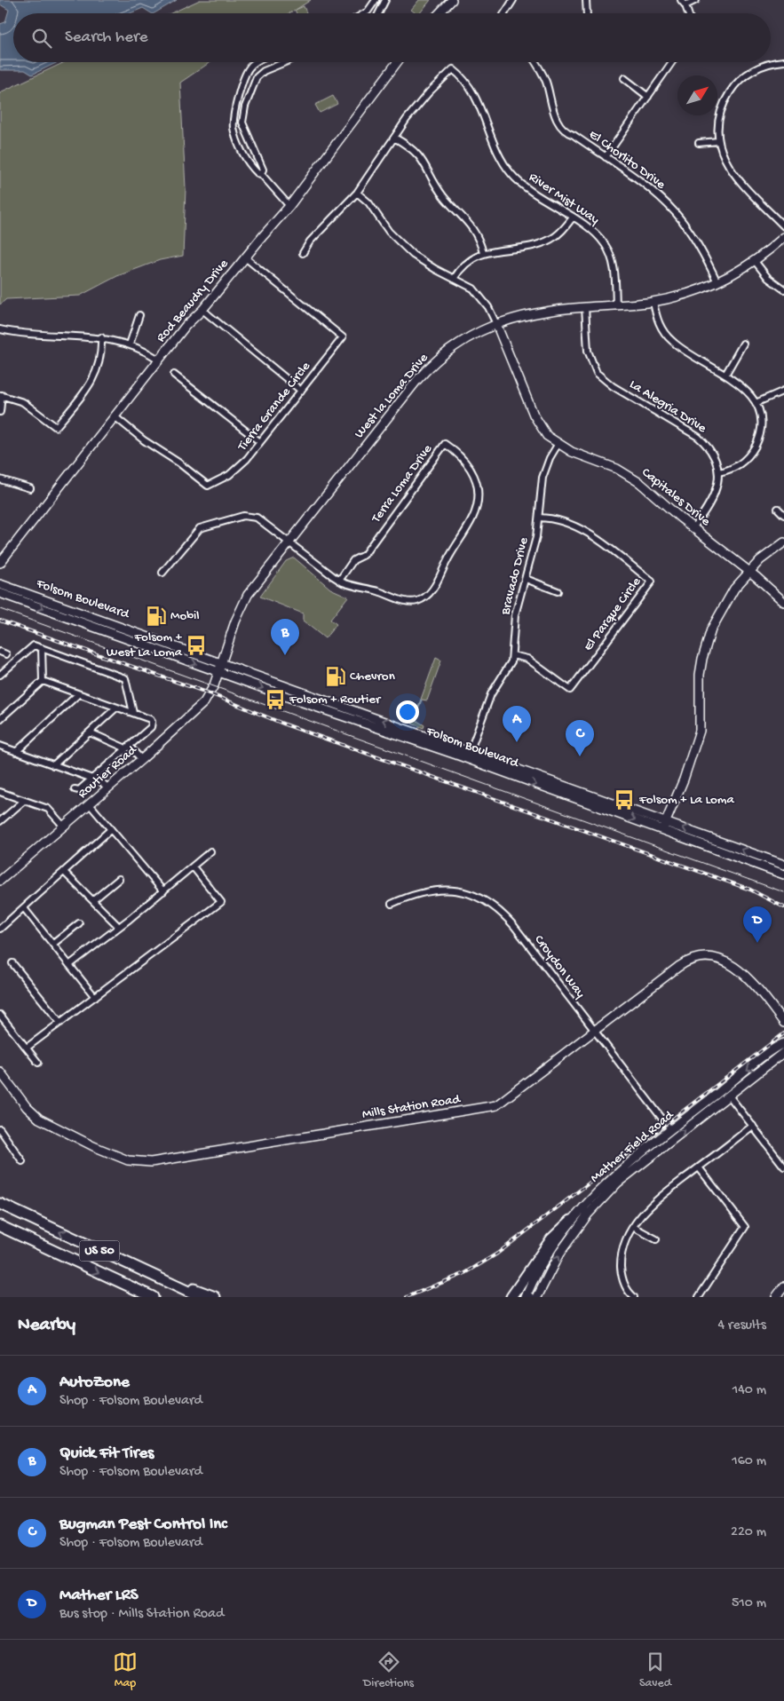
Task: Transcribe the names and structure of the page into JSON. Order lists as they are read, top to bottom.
{
  "streets": {
    "highway": ["US 50"],
    "street": [
      "El Chorlito Drive",
      "River Mist Way",
      "Rod Beaudry Drive",
      "West la Loma Drive",
      "Tierra Grande Circle",
      "La Alegria Drive",
      "Terra Loma Drive",
      "Capitales Drive",
      "Bravado Drive",
      "Folsom Boulevard",
      "El Parque Circle",
      "Routier Road",
      "Croydon Way",
      "Mills Station Road",
      "Mather Field Road"
    ]
  },
  "crossings": [
    ["El Chorlito Drive", "West la Loma Drive"],
    ["River Mist Way", "West la Loma Drive"],
    ["Rod Beaudry Drive", "Tierra Grande Circle"],
    ["West la Loma Drive", "La Alegria Drive"],
    ["West la Loma Drive", "Terra Loma Drive"],
    ["West la Loma Drive", "Capitales Drive"],
    ["West la Loma Drive", "Folsom Boulevard"],
    ["West la Loma Drive", "Routier Road"],
    ["La Alegria Drive", "Capitales Drive"],
    ["Capitales Drive", "Bravado Drive"],
    ["Bravado Drive", "Folsom Boulevard"],
    ["Bravado Drive", "El Parque Circle"],
    ["Folsom Boulevard", "Routier Road"],
    ["Croydon Way", "Mills Station Road"],
    ["Croydon Way", "Mather Field Road"]
  ],
  "places": {
    "fuel station": ["Mobil", "Chevron"],
    "bus stop": ["Folsom + West La Loma", "Folsom + Routier", "Folsom + La Loma"]
  },
  "north": "top right",
  "page": {
    "search": "Search here",
    "pins": [
      "B",
      "A",
      "C",
      "D"
    ],
    "heading": ["Nearby", "4 results"],
    "list": [
      {
        "mark": "A",
        "name": "AutoZone",
        "note": "Shop · Folsom Boulevard",
        "value": "140 m"
      },
      {
        "mark": "B",
        "name": "Quick Fit Tires",
        "note": "Shop · Folsom Boulevard",
        "value": "160 m"
      },
      {
        "mark": "C",
        "name": "Bugman Pest Control Inc",
        "note": "Shop · Folsom Boulevard",
        "value": "220 m"
      },
      {
        "mark": "D",
        "name": "Mather LRS",
        "note": "Bus stop · Mills Station Road",
        "value": "510 m"
      }
    ],
    "nav": ["Map", "Directions", "Saved"]
  }
}
